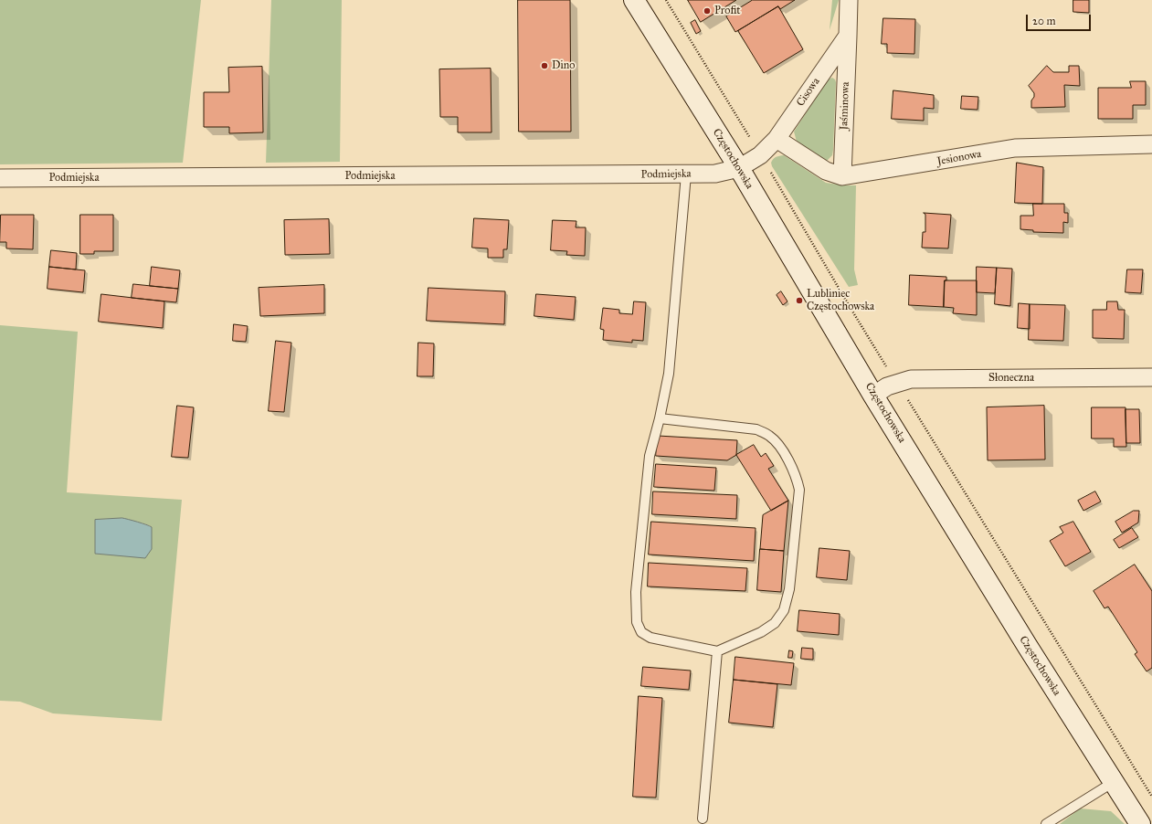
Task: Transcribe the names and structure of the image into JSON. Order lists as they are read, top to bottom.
{
  "streets": {
    "main road": ["Częstochowska"],
    "street": [
      "Cisowa",
      "Jaśminowa",
      "Jesionowa",
      "Podmiejska",
      "Słoneczna"
    ]
  },
  "crossings": [
    ["Cisowa", "Jaśminowa"],
    ["Cisowa", "Jesionowa"],
    ["Cisowa", "Częstochowska"],
    ["Cisowa", "Podmiejska"],
    ["Jaśminowa", "Jesionowa"],
    ["Częstochowska", "Podmiejska"],
    ["Częstochowska", "Słoneczna"]
  ],
  "places": ["Profit", "Dino", "Lubliniec Częstochowska"],
  "scale_bar": "20 m"
}
